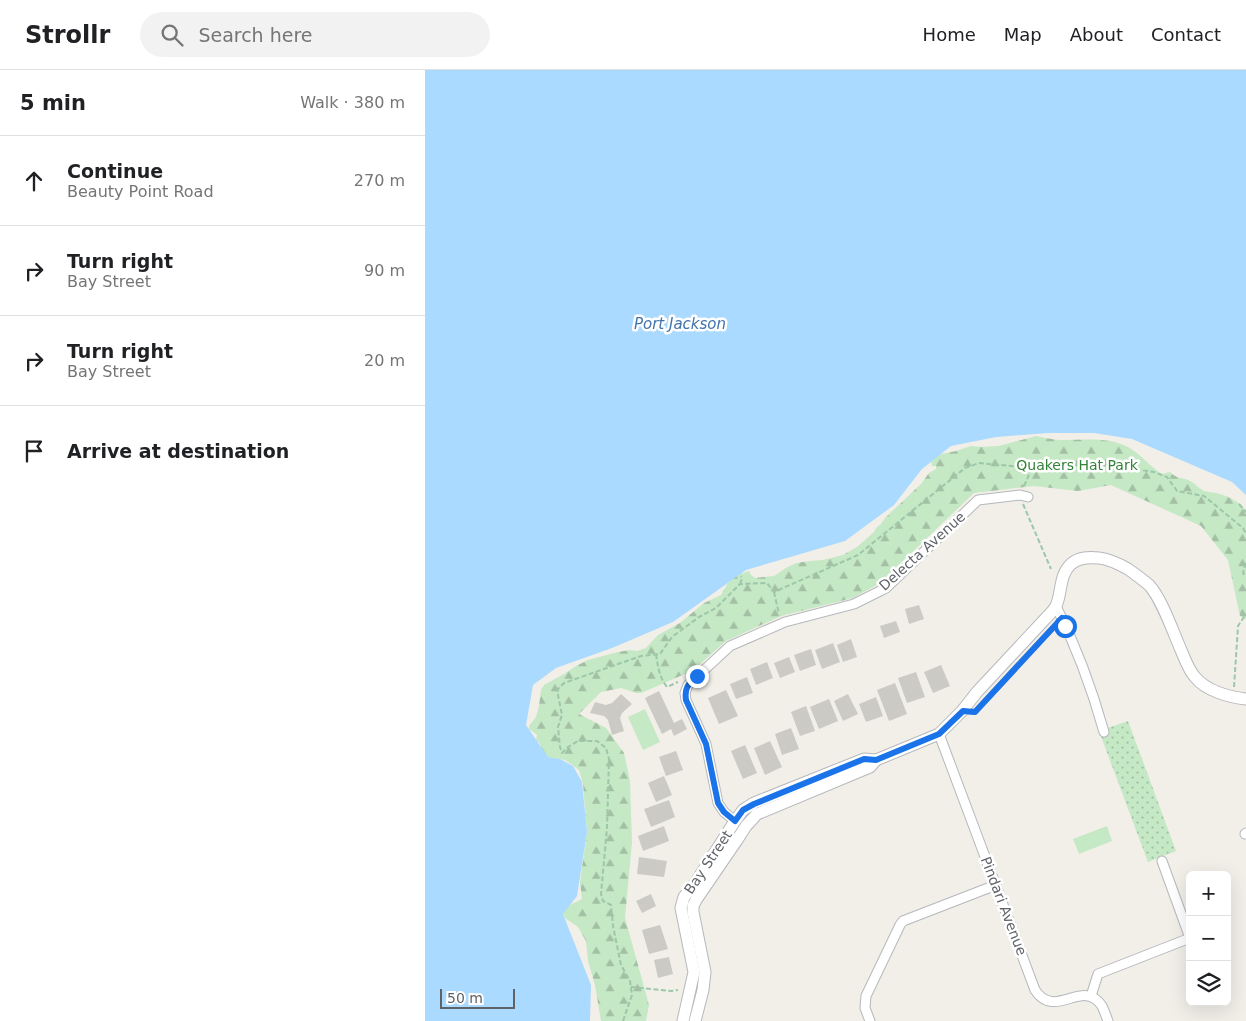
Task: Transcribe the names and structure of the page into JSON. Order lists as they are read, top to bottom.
{
  "streets": {
    "street": ["Delecta Avenue", "Bay Street", "Pindari Avenue"]
  },
  "crossings": [
    ["Delecta Avenue", "Bay Street"]
  ],
  "water": ["Port Jackson"],
  "parks": ["Quakers Hat Park"],
  "scale_bar": "50 m",
  "page": {
    "header": "Strollr",
    "search": "Search here",
    "nav": [
      "Home",
      "Map",
      "About",
      "Contact"
    ],
    "heading": ["5 min", "Walk · 380 m"],
    "list": [
      ["Continue", "Beauty Point Road", "270 m"],
      ["Turn right", "Bay Street", "90 m"],
      ["Turn right", "Bay Street", "20 m"],
      "Arrive at destination"
    ],
    "map_buttons": ["+", "−"],
    "scale": "50 m"
  }
}
